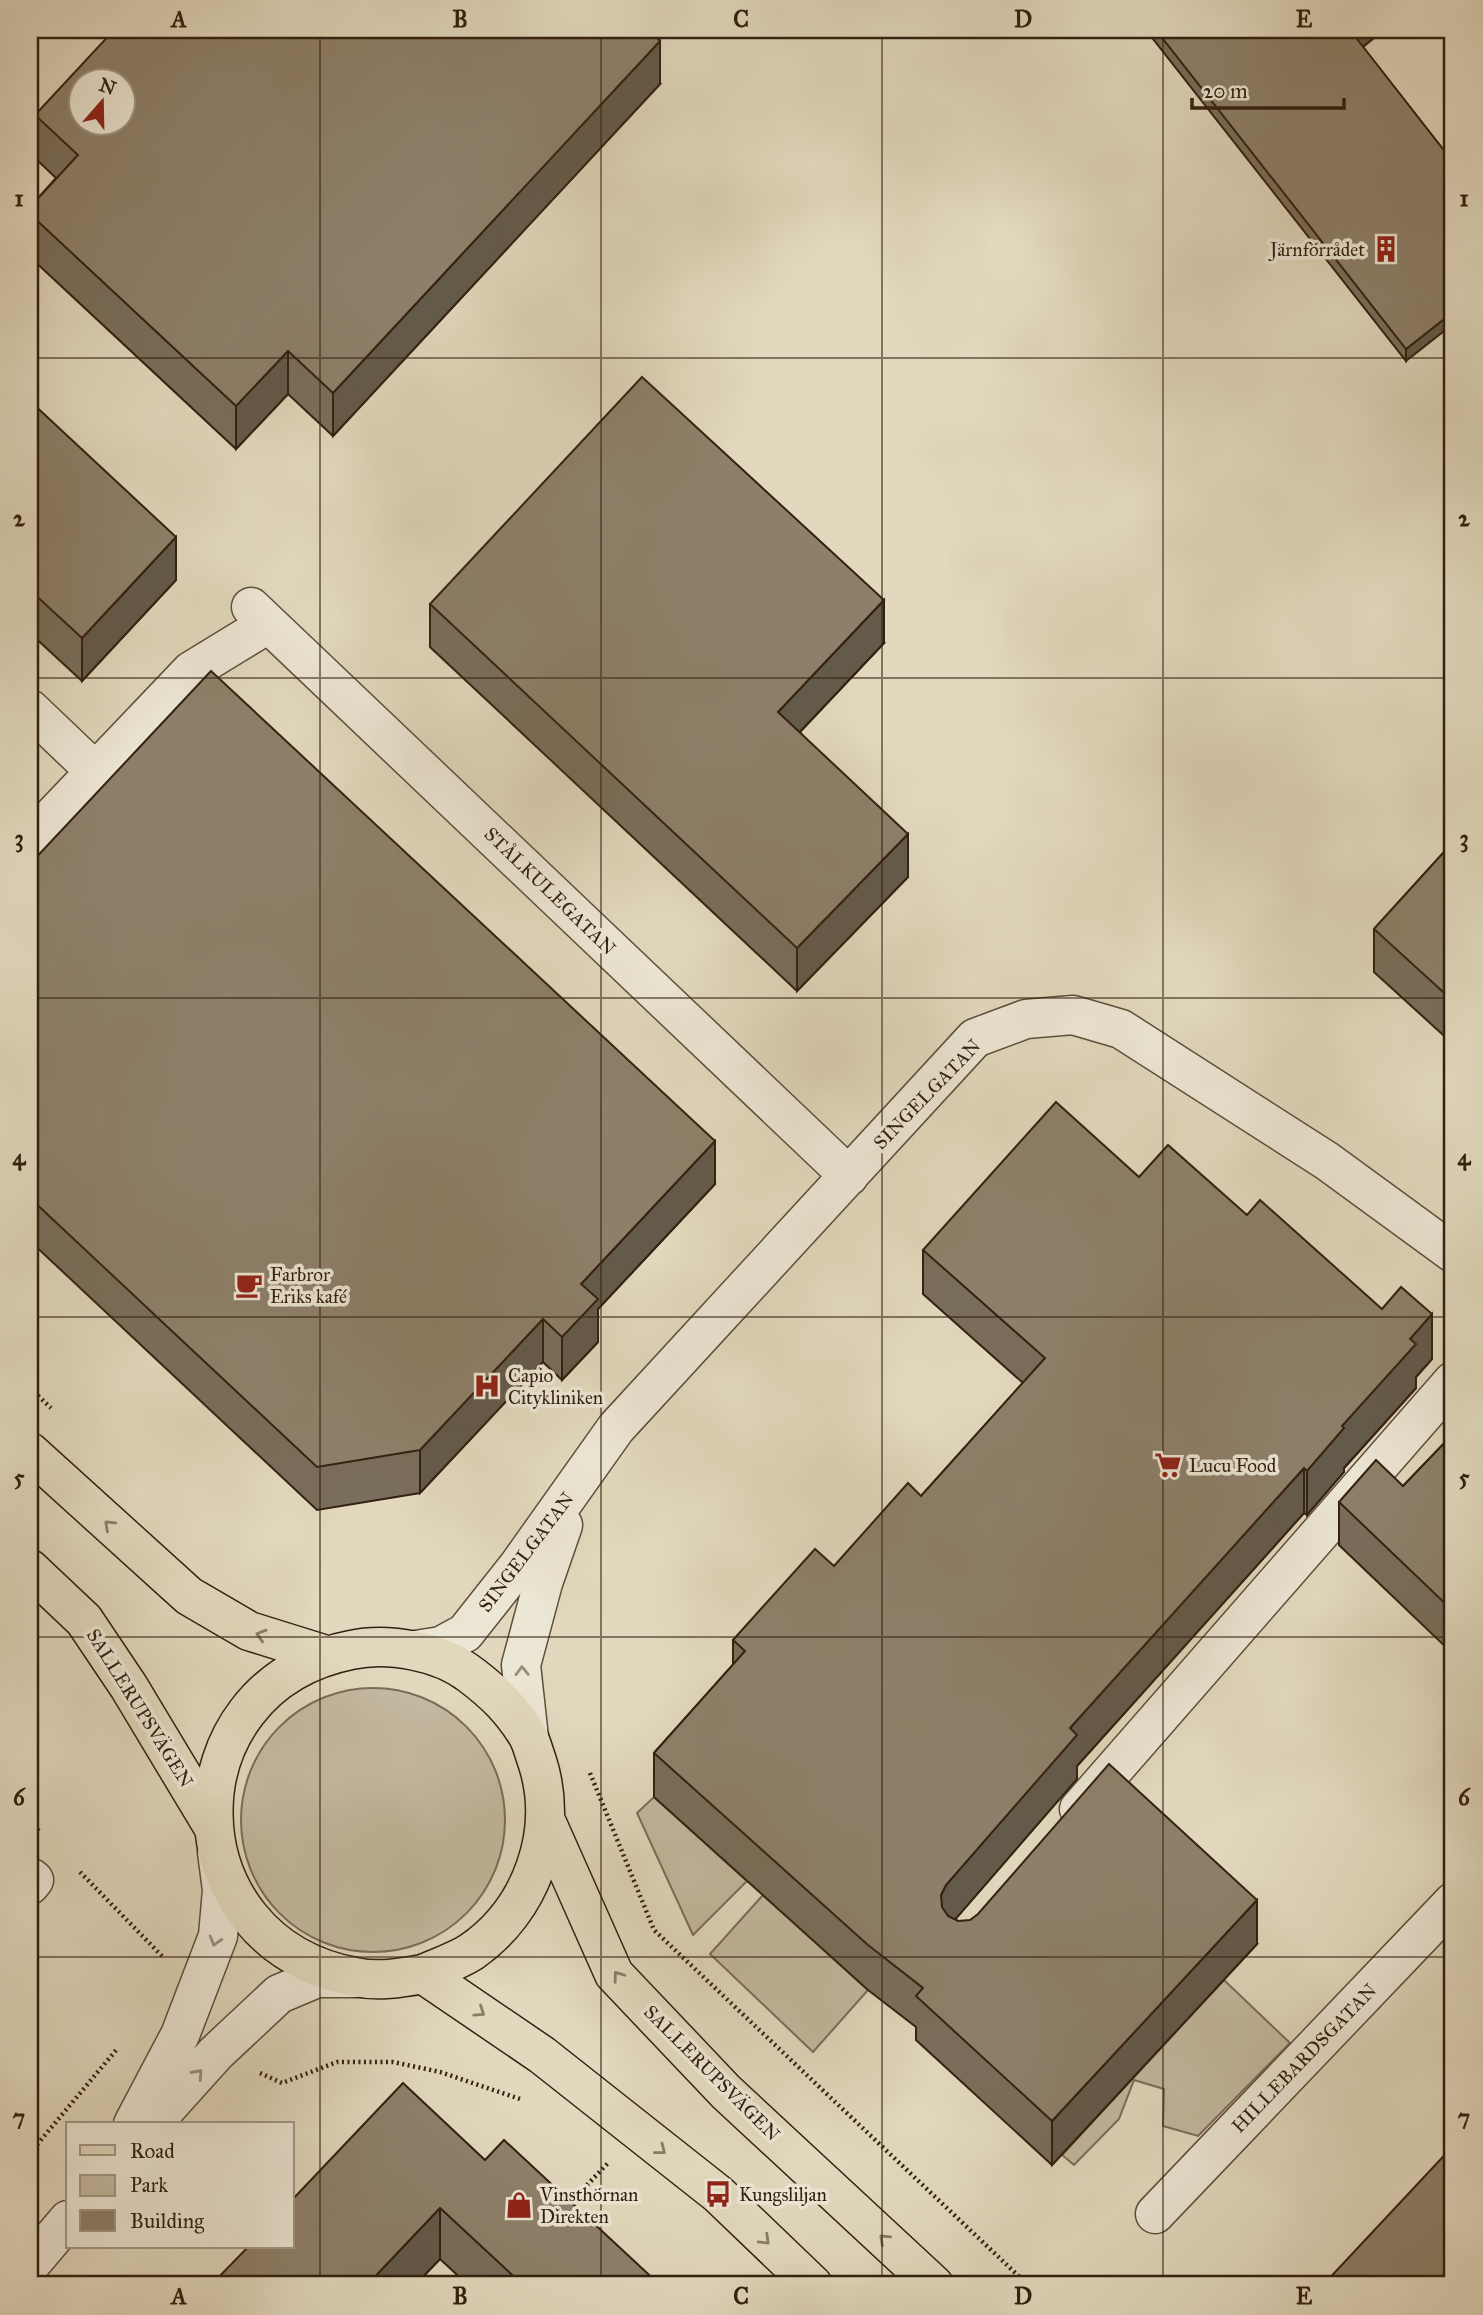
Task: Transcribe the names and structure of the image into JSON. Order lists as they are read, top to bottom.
{
  "streets": {
    "main road": ["SALLERUPSVÄGEN"],
    "street": ["STÅLKULEGATAN", "SINGELGATAN", "HILLEBARDSGATAN"]
  },
  "crossings": [
    ["STÅLKULEGATAN", "SINGELGATAN"],
    ["SINGELGATAN", "SALLERUPSVÄGEN"]
  ],
  "places": {
    "building": ["Järnförrådet"],
    "cafe": ["Farbror Eriks kafé"],
    "hospital": ["Capio Citykliniken"],
    "supermarket": ["Lucu Food"],
    "bus stop": ["Kungsliljan"],
    "shop": ["Vinsthörnan Direkten"]
  },
  "legend": ["Road", "Park", "Building"],
  "scale_bar": "20 m",
  "north": "top",
  "grid": {
    "columns": [
      "A",
      "B",
      "C",
      "D",
      "E"
    ],
    "rows": [
      "1",
      "2",
      "3",
      "4",
      "5",
      "6",
      "7"
    ]
  }
}
